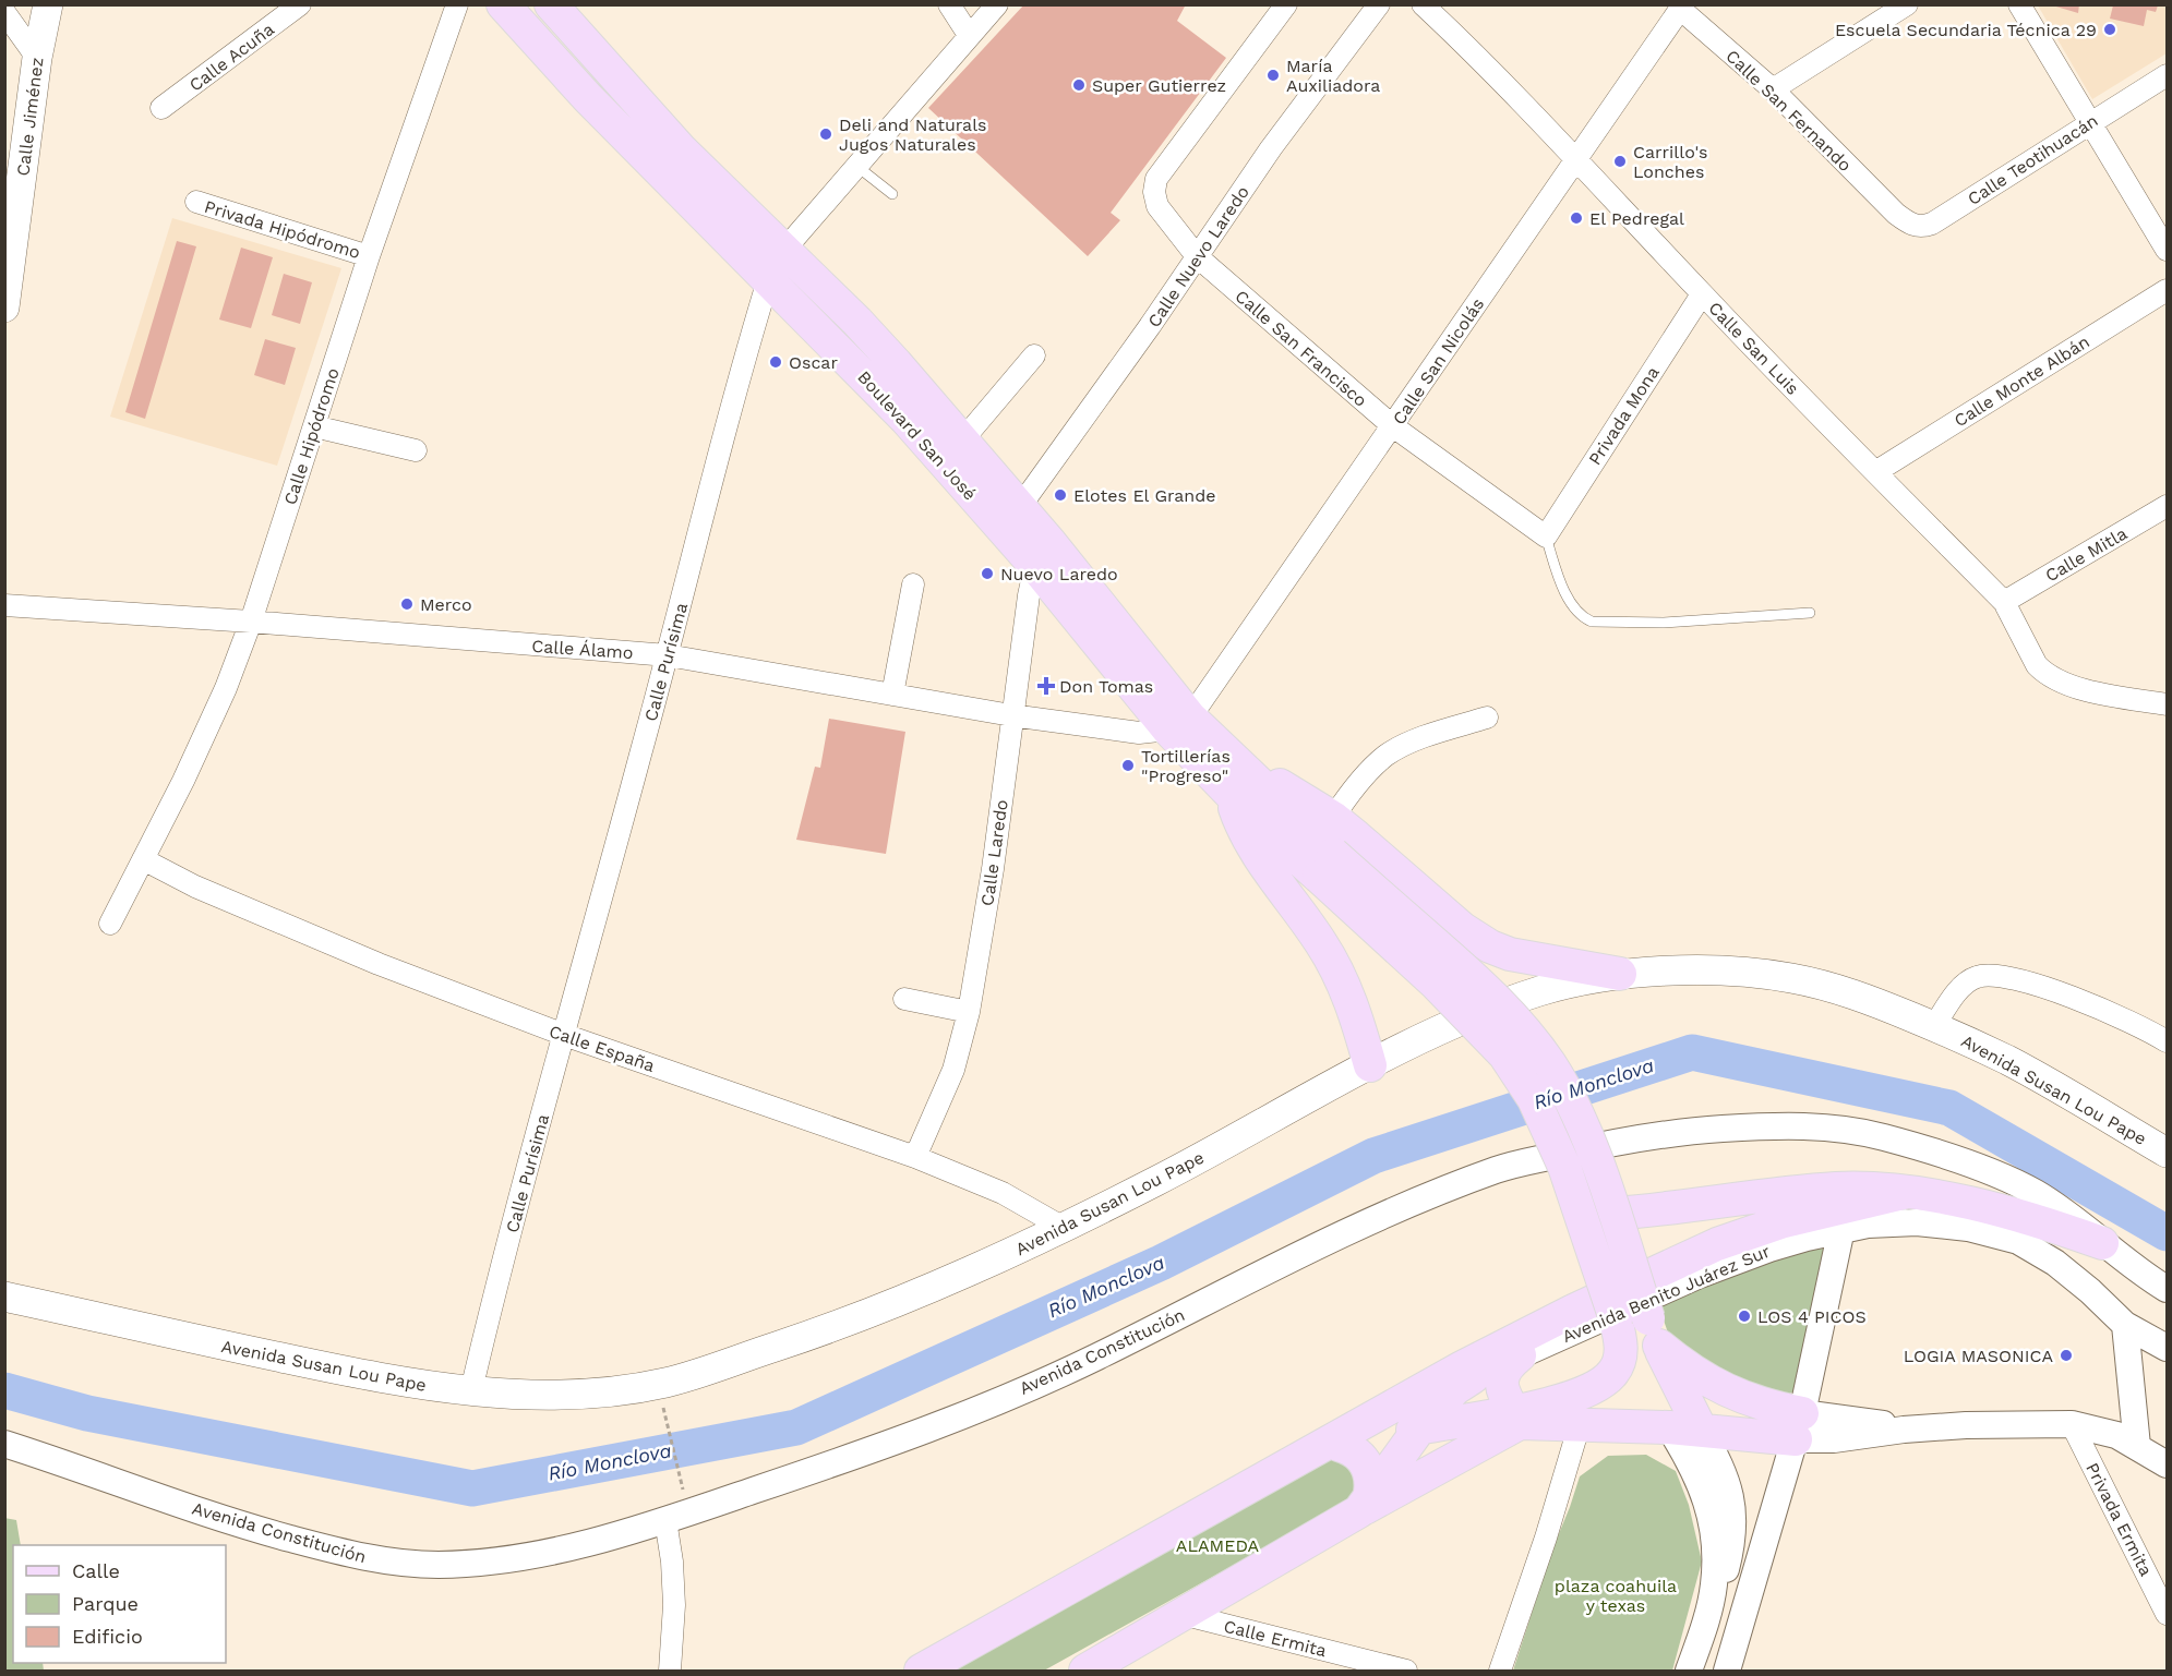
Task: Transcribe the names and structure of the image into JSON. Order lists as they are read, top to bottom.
{
  "streets": {
    "main road": [
      "Calle Jiménez",
      "Boulevard San José",
      "Avenida Susan Lou Pape",
      "Avenida Benito Juárez Sur"
    ],
    "street": [
      "Calle Acuña",
      "Calle San Fernando",
      "Calle Teotihuacán",
      "Privada Hipódromo",
      "Calle Nuevo Laredo",
      "Calle San Francisco",
      "Calle San Luis",
      "Calle San Nicolás",
      "Calle Monte Albán",
      "Privada Mona",
      "Calle Hipódromo",
      "Calle Mitla",
      "Calle Álamo",
      "Calle Purísima",
      "Calle Laredo",
      "Calle España",
      "Avenida Constitución",
      "Privada Ermita",
      "Calle Ermita"
    ]
  },
  "crossings": [
    ["Calle San Fernando", "Calle Teotihuacán"],
    ["Calle San Fernando", "Calle San Nicolás"],
    ["Privada Hipódromo", "Calle Hipódromo"],
    ["Calle Nuevo Laredo", "Calle San Francisco"],
    ["Calle Nuevo Laredo", "Boulevard San José"],
    ["Calle San Francisco", "Calle San Nicolás"],
    ["Calle San Francisco", "Privada Mona"],
    ["Calle San Luis", "Calle San Nicolás"],
    ["Calle San Luis", "Calle Monte Albán"],
    ["Calle San Luis", "Privada Mona"],
    ["Calle San Luis", "Calle Mitla"],
    ["Calle San Nicolás", "Boulevard San José"],
    ["Calle San Nicolás", "Calle Álamo"],
    ["Boulevard San José", "Calle Álamo"],
    ["Boulevard San José", "Calle Purísima"],
    ["Boulevard San José", "Calle Laredo"],
    ["Boulevard San José", "Avenida Benito Juárez Sur"],
    ["Calle Hipódromo", "Calle Álamo"],
    ["Calle Hipódromo", "Calle España"],
    ["Calle Álamo", "Calle Purísima"],
    ["Calle Álamo", "Calle Laredo"],
    ["Calle Purísima", "Calle España"],
    ["Calle Purísima", "Avenida Susan Lou Pape"],
    ["Calle Laredo", "Calle España"],
    ["Calle España", "Avenida Susan Lou Pape"]
  ],
  "water": ["Río Monclova"],
  "parks": ["ALAMEDA", "plaza coahuila y texas"],
  "places": {
    "other": [
      "Escuela Secundaria Técnica 29",
      "María Auxiliadora",
      "Super Gutierrez",
      "Deli and Naturals Jugos Naturales",
      "Carrillo's Lonches",
      "El Pedregal",
      "Oscar",
      "Elotes El Grande",
      "Nuevo Laredo",
      "Merco",
      "Tortillerías \"Progreso\"",
      "LOS 4 PICOS",
      "LOGIA MASONICA"
    ],
    "health": ["Don Tomas"]
  },
  "legend": ["Calle", "Parque", "Edificio"]
}
